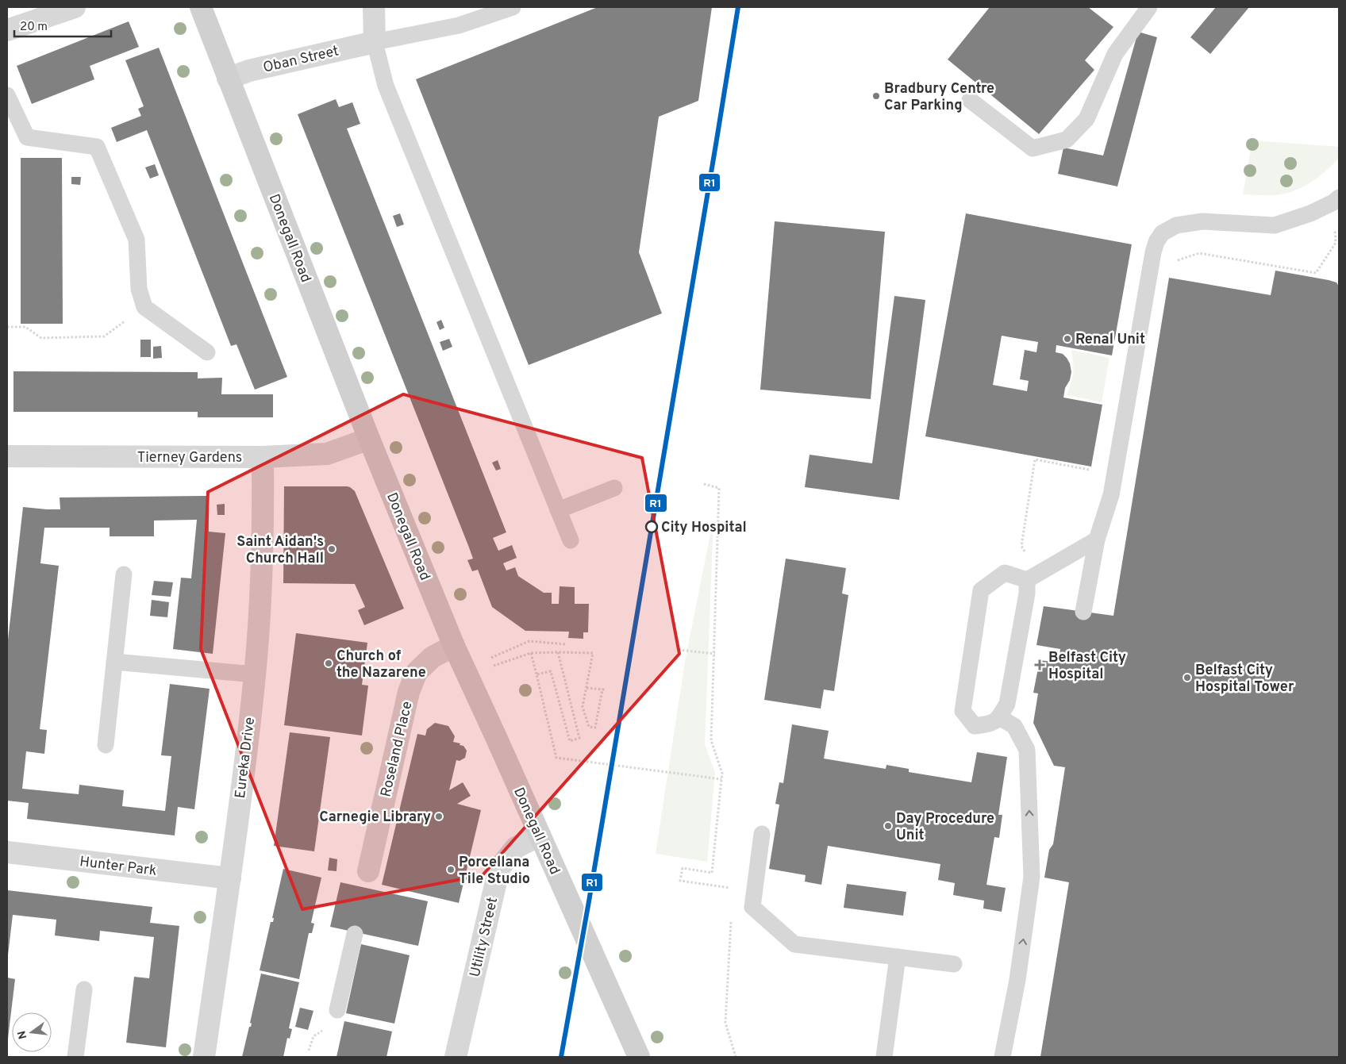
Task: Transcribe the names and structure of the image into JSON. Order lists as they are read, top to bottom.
{
  "streets": {
    "street": [
      "Oban Street",
      "Donegall Road",
      "Tierney Gardens",
      "Roseland Place",
      "Eureka Drive",
      "Hunter Park",
      "Utility Street"
    ]
  },
  "crossings": [
    ["Oban Street", "Donegall Road"],
    ["Donegall Road", "Tierney Gardens"],
    ["Donegall Road", "Roseland Place"],
    ["Donegall Road", "Utility Street"],
    ["Tierney Gardens", "Eureka Drive"],
    ["Eureka Drive", "Hunter Park"]
  ],
  "places": {
    "other": [
      "Bradbury Centre Car Parking",
      "Renal Unit",
      "City Hospital",
      "Saint Aidan's Church Hall",
      "Church of the Nazarene",
      "Belfast City Hospital Tower",
      "Carnegie Library",
      "Day Procedure Unit",
      "Porcellana Tile Studio"
    ],
    "health": ["Belfast City Hospital"]
  },
  "lines": ["transit line R1"],
  "scale_bar": "20 m",
  "north": "left"
}
